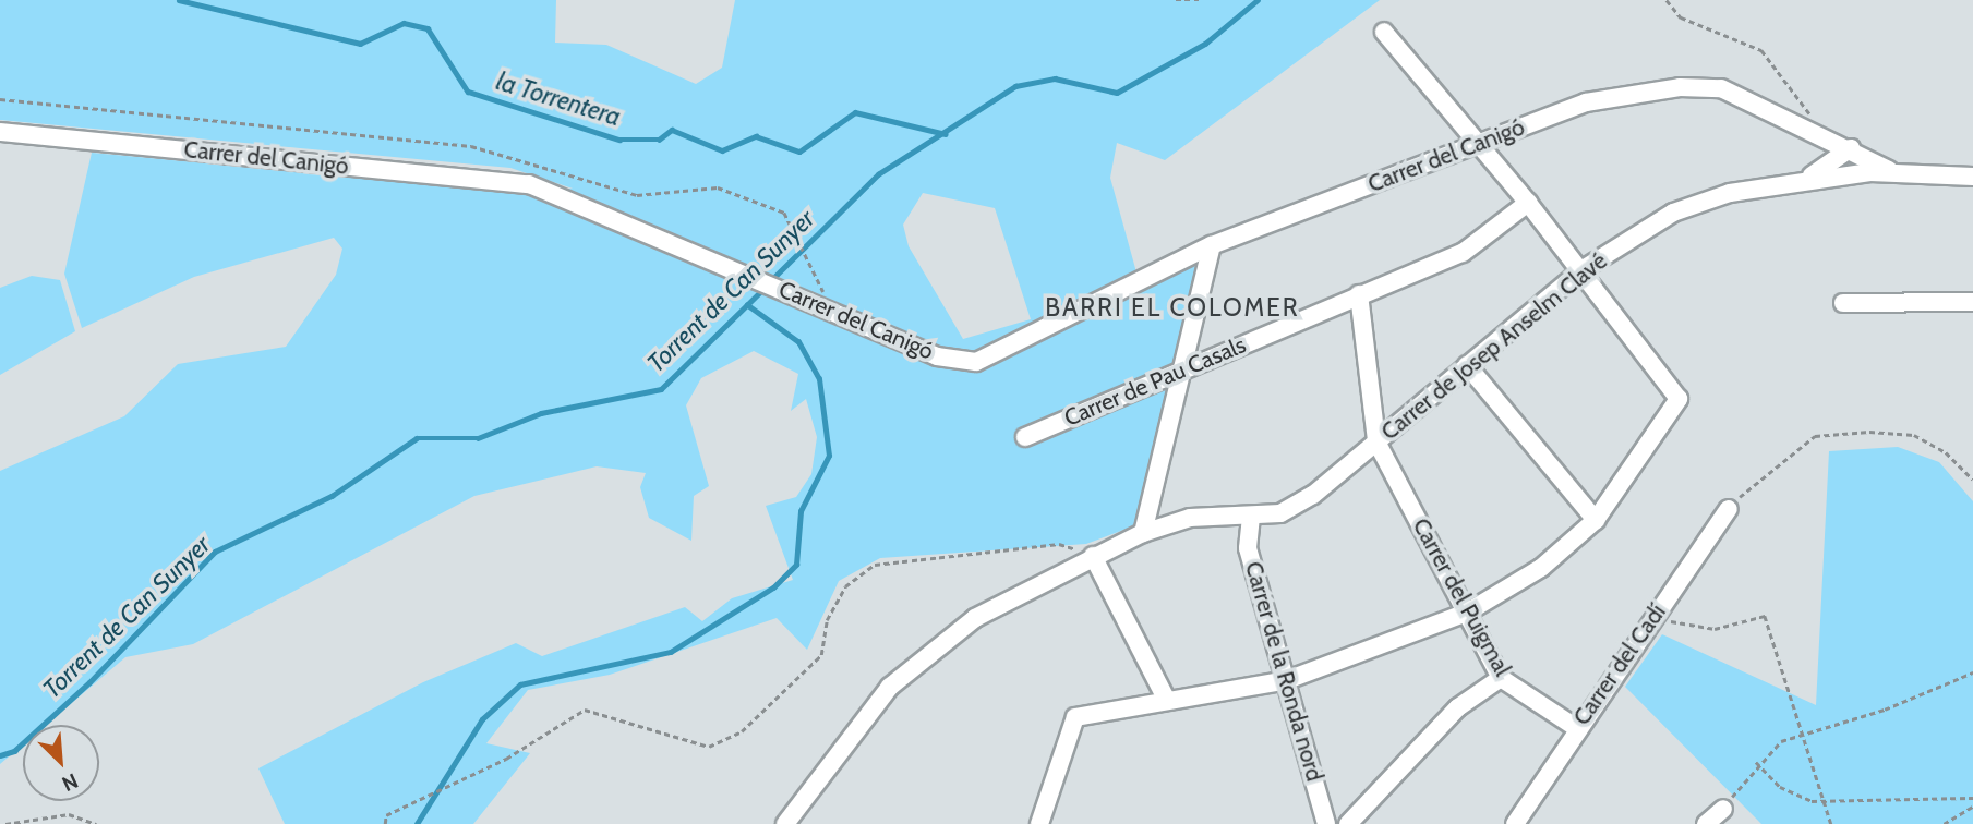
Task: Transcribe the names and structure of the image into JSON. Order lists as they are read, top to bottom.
{
  "streets": {
    "street": [
      "Carrer del Canigó",
      "Carrer de Josep Anselm Clavé",
      "Carrer de Pau Casals",
      "Carrer del Puigmal",
      "Carrer del Cadí",
      "Carrer de la Ronda nord"
    ]
  },
  "crossings": [
    ["Carrer del Canigó", "Carrer de Josep Anselm Clavé"],
    ["Carrer de Josep Anselm Clavé", "Carrer del Puigmal"],
    ["Carrer de Josep Anselm Clavé", "Carrer de la Ronda nord"],
    ["Carrer del Puigmal", "Carrer del Cadí"]
  ],
  "districts": ["BARRI EL COLOMER"],
  "water": ["la Torrentera", "Torrent de Can Sunyer"],
  "north": "bottom right"
}
